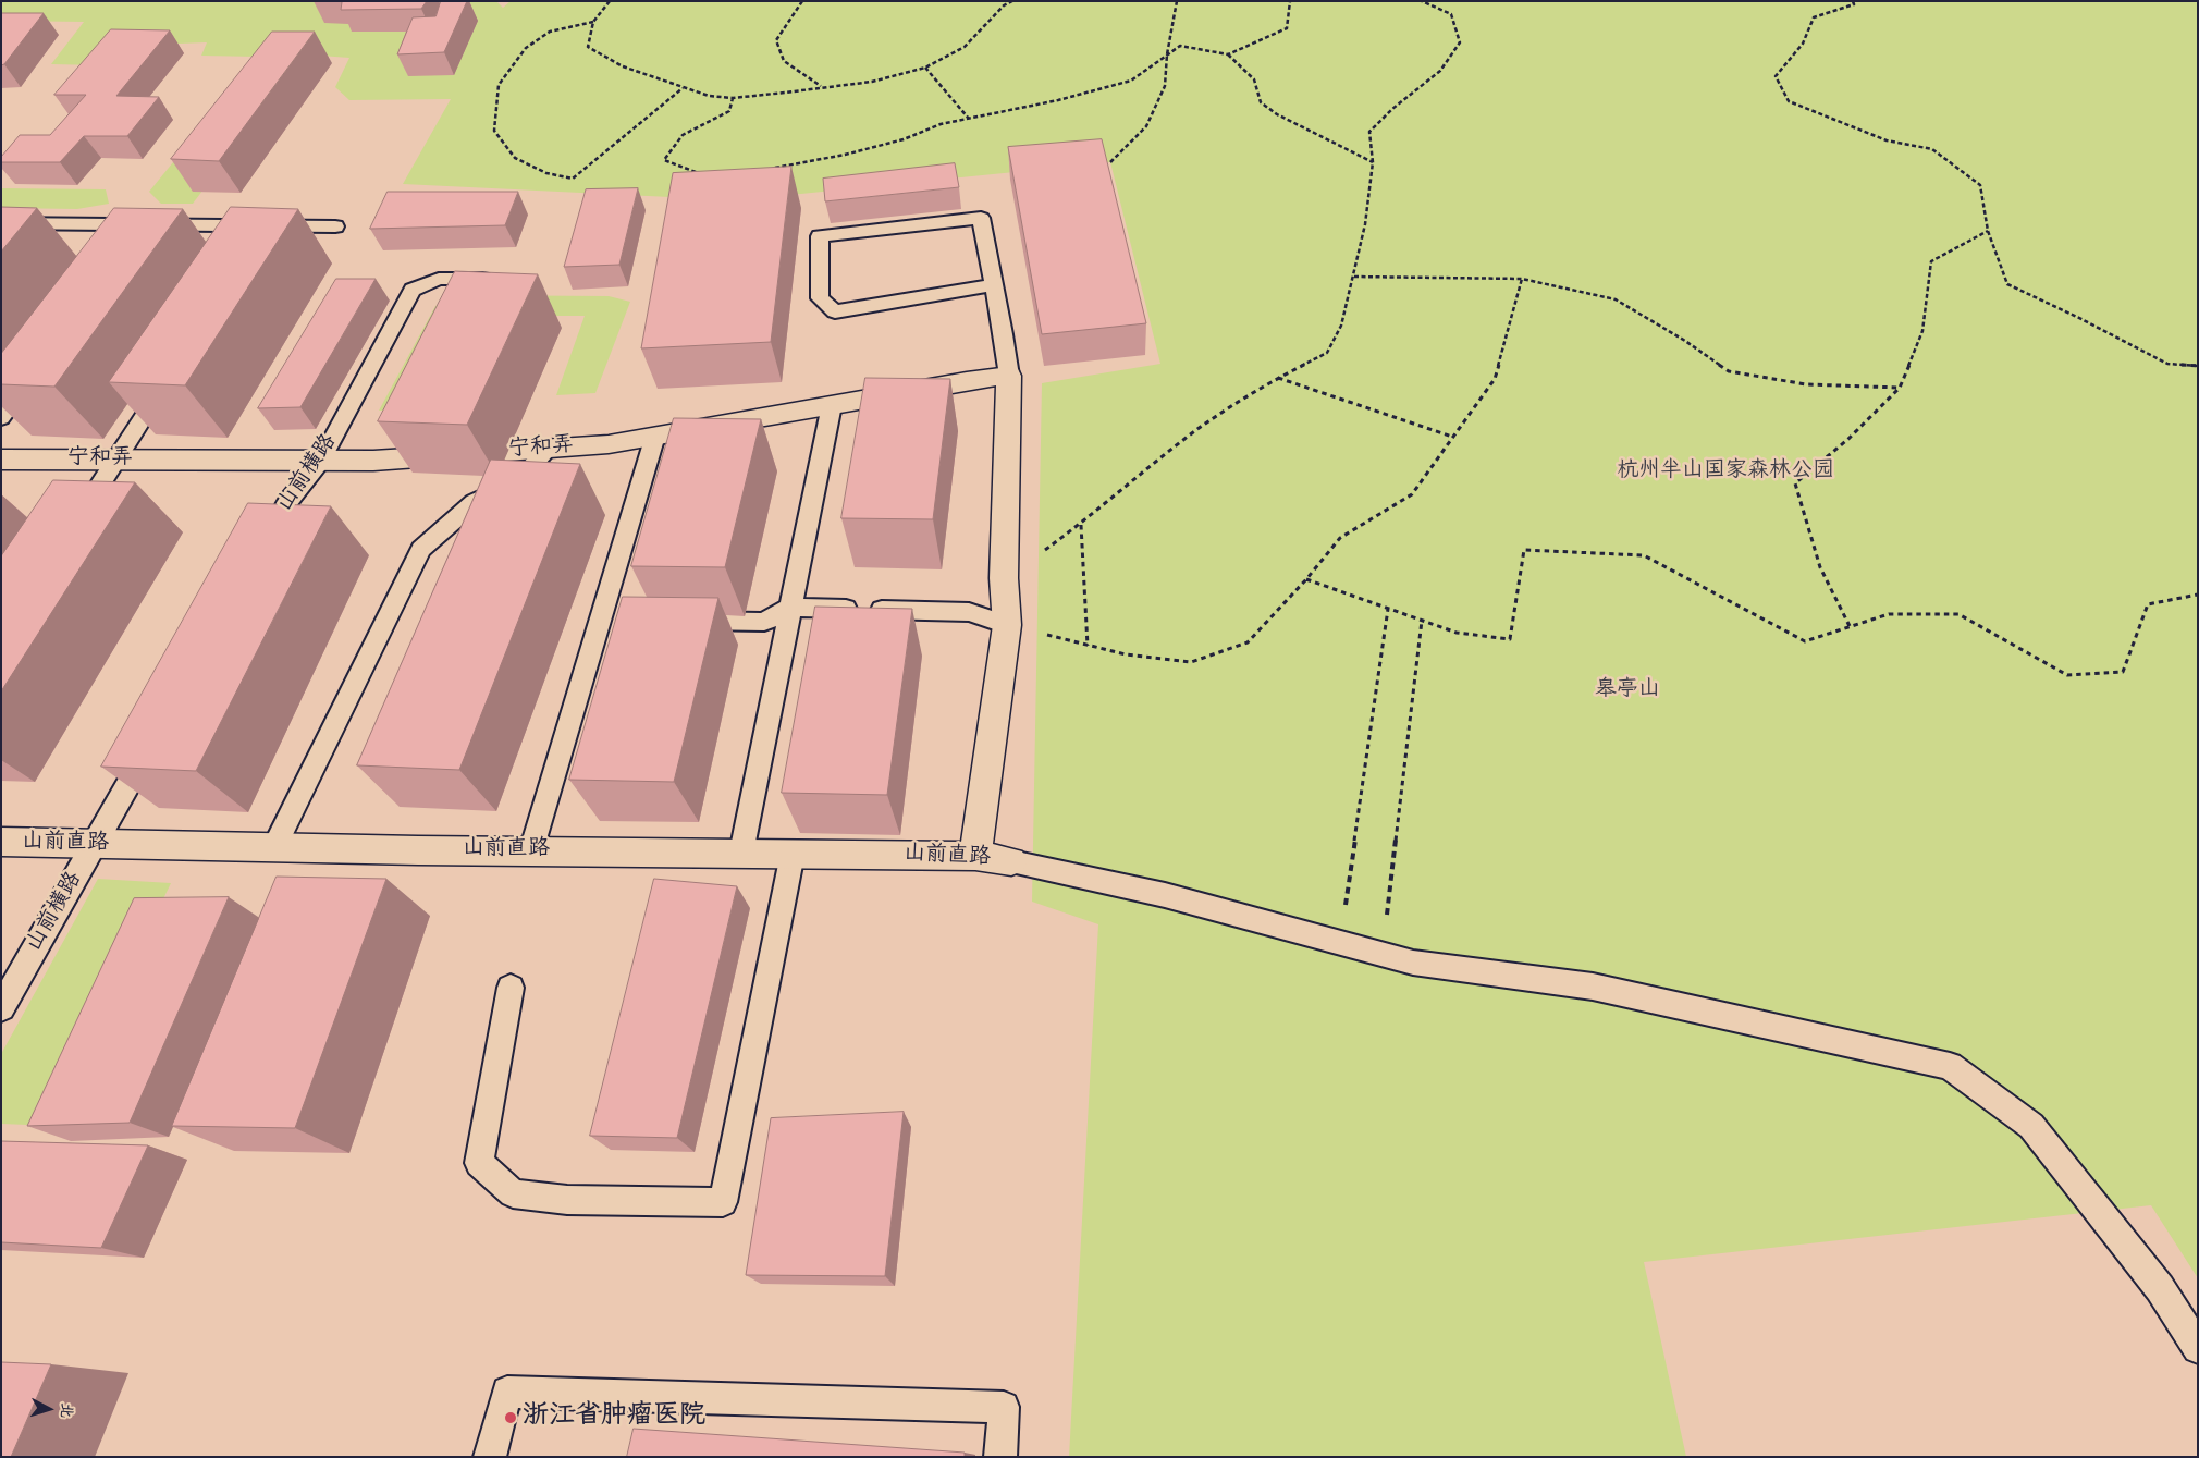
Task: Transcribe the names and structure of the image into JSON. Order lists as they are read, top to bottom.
{
  "streets": {
    "street": ["宁和弄", "山前直路"],
    "lane": ["山前横路"]
  },
  "crossings": [
    ["宁和弄", "山前横路"],
    ["山前横路", "山前直路"]
  ],
  "parks": ["杭州半山国家森林公园", "皋亭山"],
  "places": ["浙江省肿瘤医院"],
  "north": "right"
}
